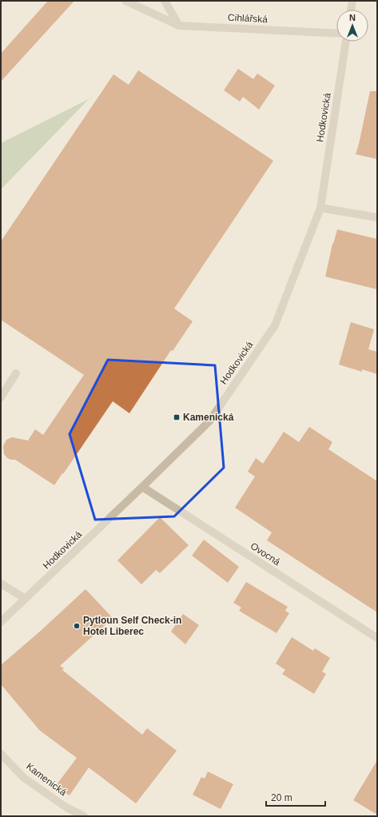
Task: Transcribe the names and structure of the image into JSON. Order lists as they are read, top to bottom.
{
  "streets": {
    "street": [
      "Cihlářská",
      "Hodkovická",
      "Ovocná",
      "Kamenická"
    ]
  },
  "crossings": [
    ["Hodkovická", "Ovocná"]
  ],
  "places": {
    "transit": ["Kamenická"],
    "other": ["Pytloun Self Check-in Hotel Liberec"]
  },
  "scale_bar": "20 m",
  "north": "top"
}
